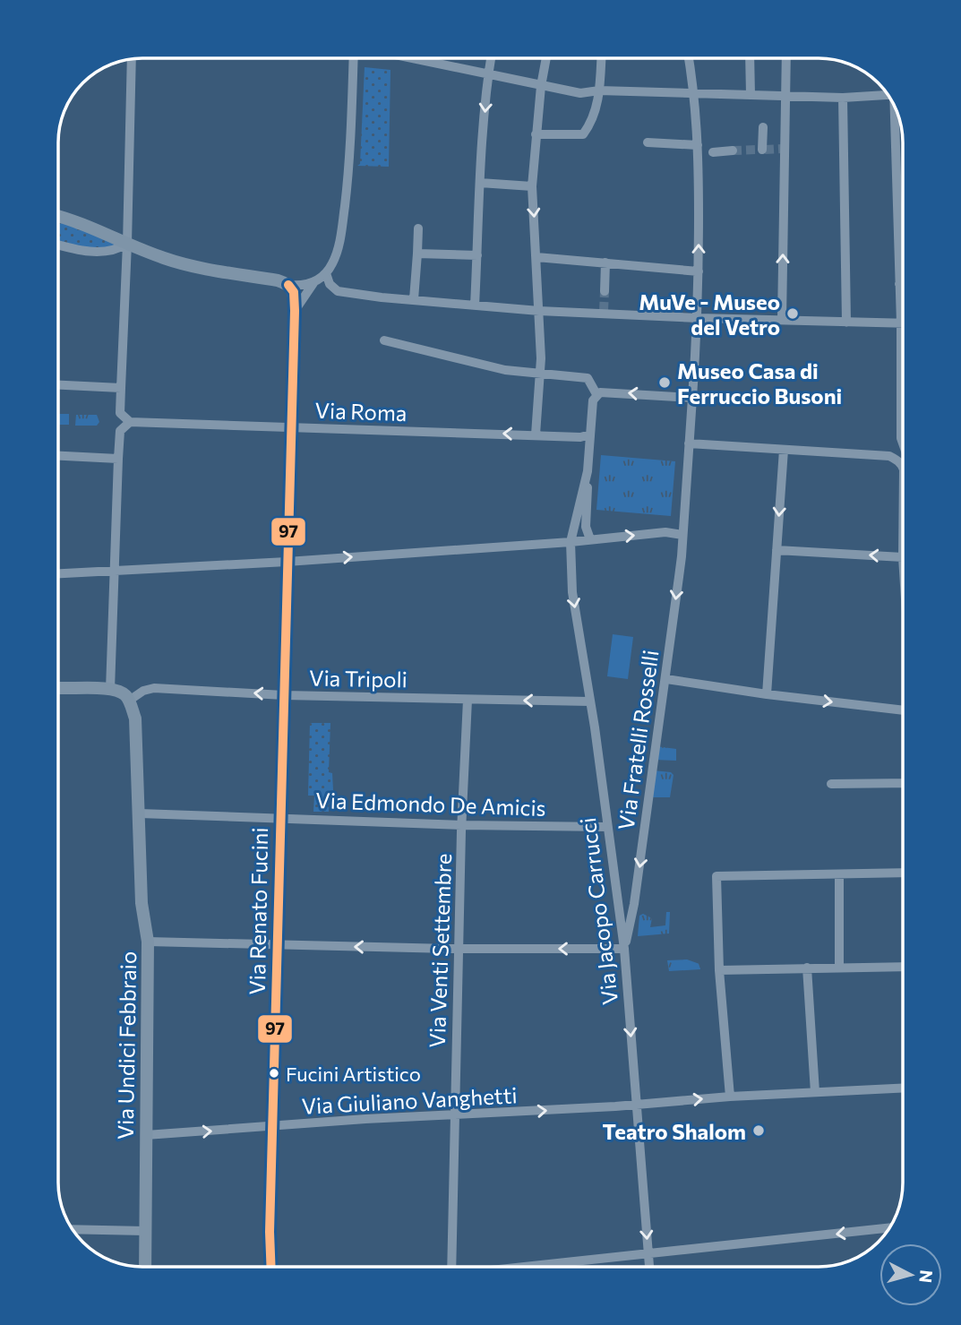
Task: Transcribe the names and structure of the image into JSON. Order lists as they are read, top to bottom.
{
  "streets": {
    "main road": ["Via Renato Fucini", "Via Undici Febbraio"],
    "street": [
      "Via Roma",
      "Via Tripoli",
      "Via Fratelli Rosselli",
      "Via Edmondo De Amicis",
      "Via Jacopo Carrucci",
      "Via Venti Settembre",
      "Via Giuliano Vanghetti"
    ]
  },
  "crossings": [
    ["Via Roma", "Via Renato Fucini"],
    ["Via Tripoli", "Via Renato Fucini"],
    ["Via Tripoli", "Via Jacopo Carrucci"],
    ["Via Tripoli", "Via Venti Settembre"],
    ["Via Tripoli", "Via Undici Febbraio"],
    ["Via Fratelli Rosselli", "Via Jacopo Carrucci"],
    ["Via Edmondo De Amicis", "Via Renato Fucini"],
    ["Via Edmondo De Amicis", "Via Jacopo Carrucci"],
    ["Via Edmondo De Amicis", "Via Venti Settembre"],
    ["Via Edmondo De Amicis", "Via Undici Febbraio"],
    ["Via Renato Fucini", "Via Giuliano Vanghetti"],
    ["Via Jacopo Carrucci", "Via Giuliano Vanghetti"],
    ["Via Venti Settembre", "Via Giuliano Vanghetti"],
    ["Via Undici Febbraio", "Via Giuliano Vanghetti"]
  ],
  "one_way": ["Via Tripoli", "Via Jacopo Carrucci", "Via Giuliano Vanghetti"],
  "places": [
    "MuVe - Museo del Vetro",
    "Museo Casa di Ferruccio Busoni",
    "Fucini Artistico",
    "Teatro Shalom"
  ],
  "lines": ["transit line 97"],
  "north": "right"
}
